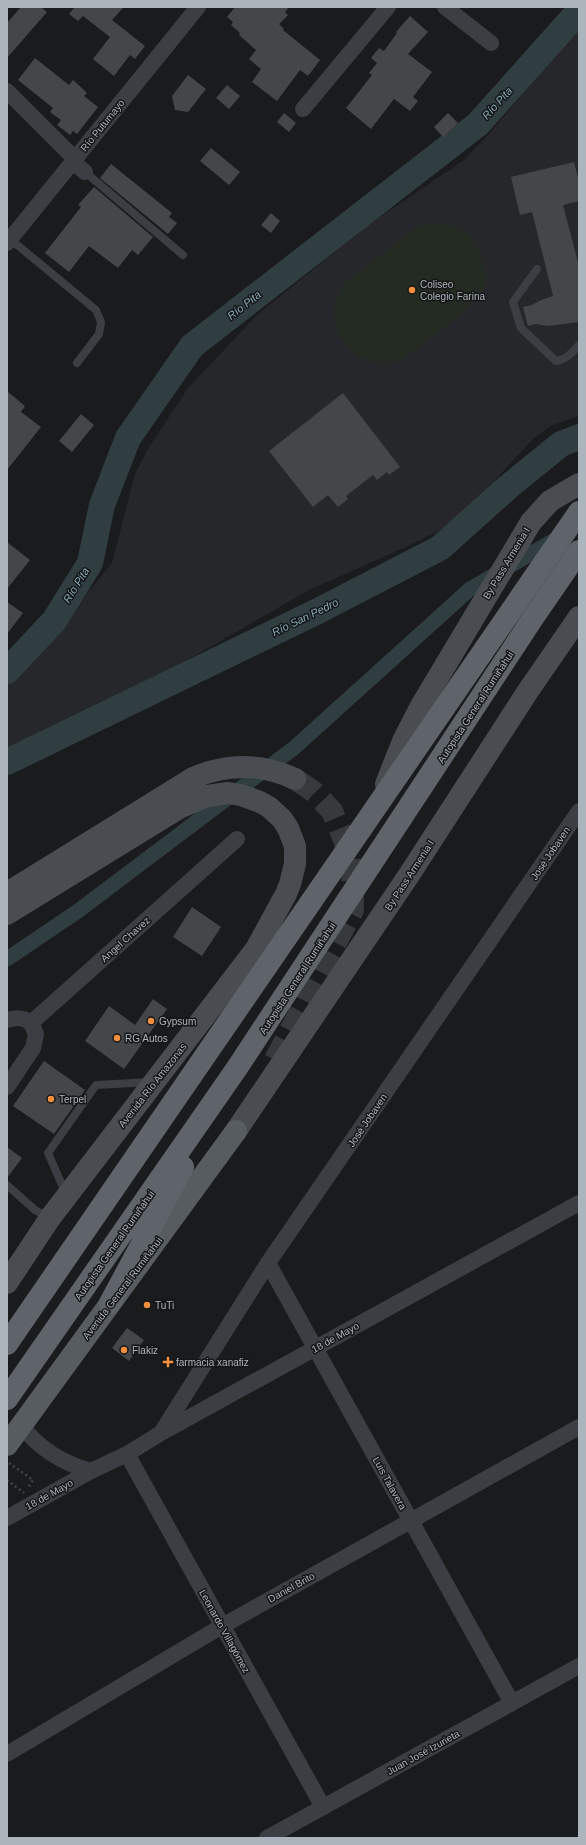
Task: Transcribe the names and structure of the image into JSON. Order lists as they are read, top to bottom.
{
  "streets": {
    "highway": ["Autopista General Rumiñahui"],
    "main road": ["By Pass Armenia I", "Avenida Río Amazonas", "Avenida General Rumiñahui"],
    "street": [
      "Río Putumayo",
      "José Jobaven",
      "Angel Chavez",
      "18 de Mayo",
      "Luis Talavera",
      "Daniel Brito",
      "Leonardo Villagómez",
      "Juan José Izurieta"
    ]
  },
  "crossings": [
    ["By Pass Armenia I", "Avenida General Rumiñahui"],
    ["José Jobaven", "18 de Mayo"],
    ["José Jobaven", "Luis Talavera"],
    ["Avenida General Rumiñahui", "18 de Mayo"],
    ["18 de Mayo", "Luis Talavera"],
    ["18 de Mayo", "Leonardo Villagómez"],
    ["Luis Talavera", "Daniel Brito"],
    ["Luis Talavera", "Juan José Izurieta"],
    ["Daniel Brito", "Leonardo Villagómez"],
    ["Leonardo Villagómez", "Juan José Izurieta"]
  ],
  "water": ["Río Pita", "Río San Pedro"],
  "places": {
    "other": [
      "Coliseo Colegio Farina",
      "Gypsum",
      "RG Autos",
      "Terpel",
      "TuTi",
      "Flakiz"
    ],
    "health": ["farmacia xanafiz"]
  }
}
